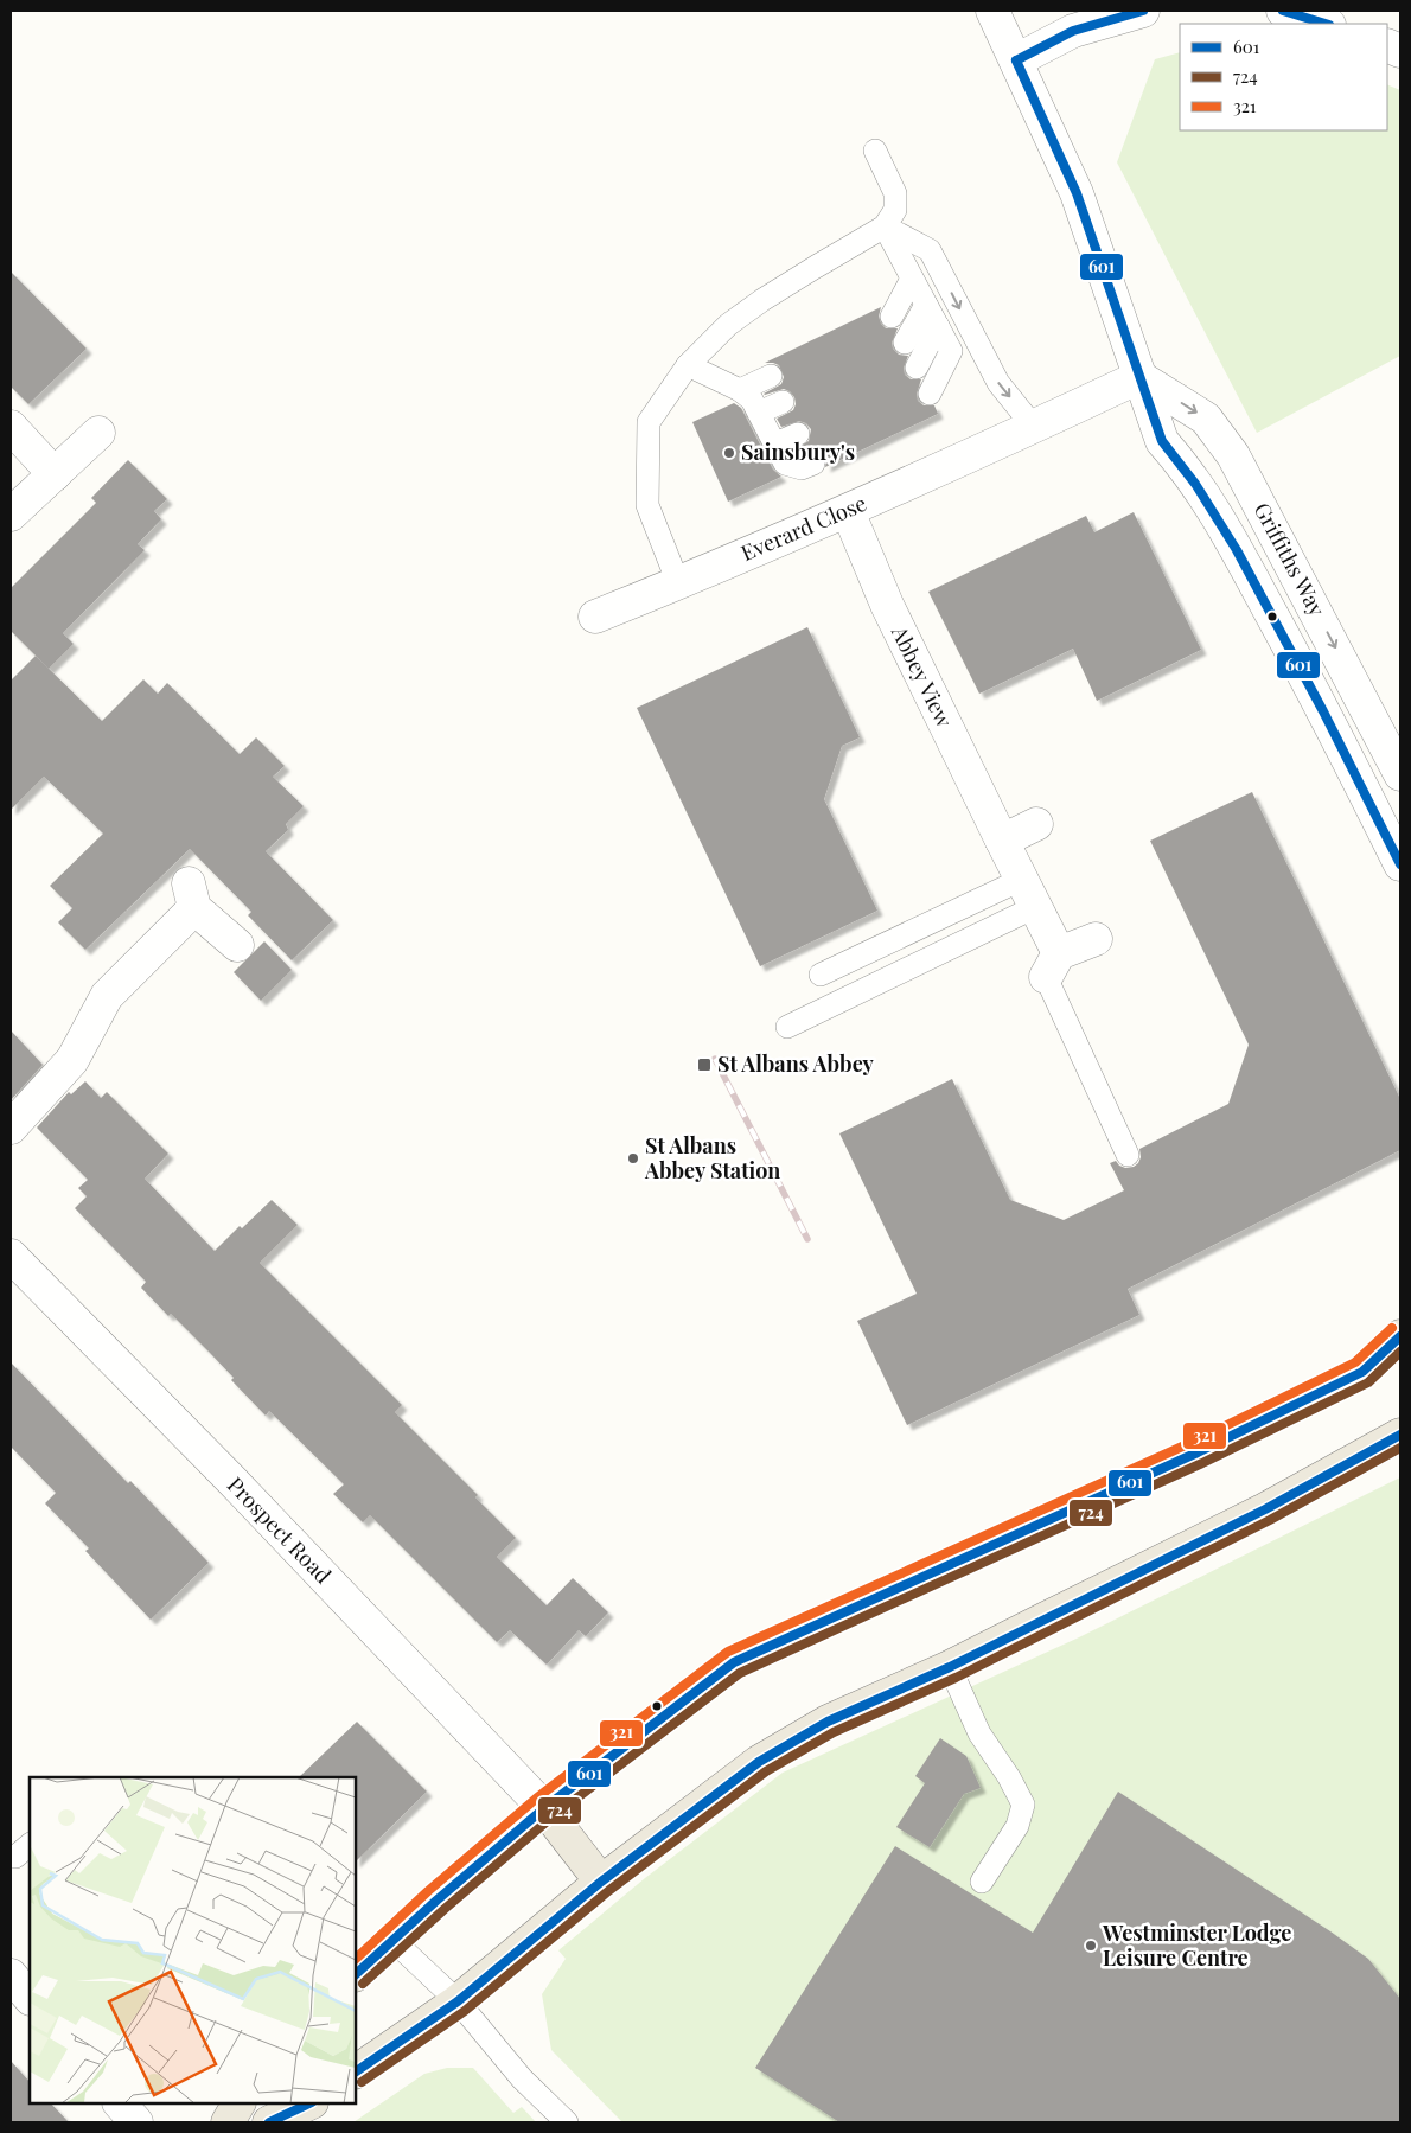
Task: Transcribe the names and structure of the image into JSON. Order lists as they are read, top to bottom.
{
  "streets": {
    "street": [
      "Everard Close",
      "Griffiths Way",
      "Abbey View",
      "Prospect Road"
    ]
  },
  "crossings": [
    ["Everard Close", "Griffiths Way"],
    ["Everard Close", "Abbey View"]
  ],
  "places": {
    "other": ["Sainsbury's", "St Albans Abbey Station", "Westminster Lodge Leisure Centre"],
    "transit": ["St Albans Abbey"]
  },
  "lines": ["transit line 601", "transit line 321", "transit line 724"],
  "legend": ["601", "724", "321"]
}
